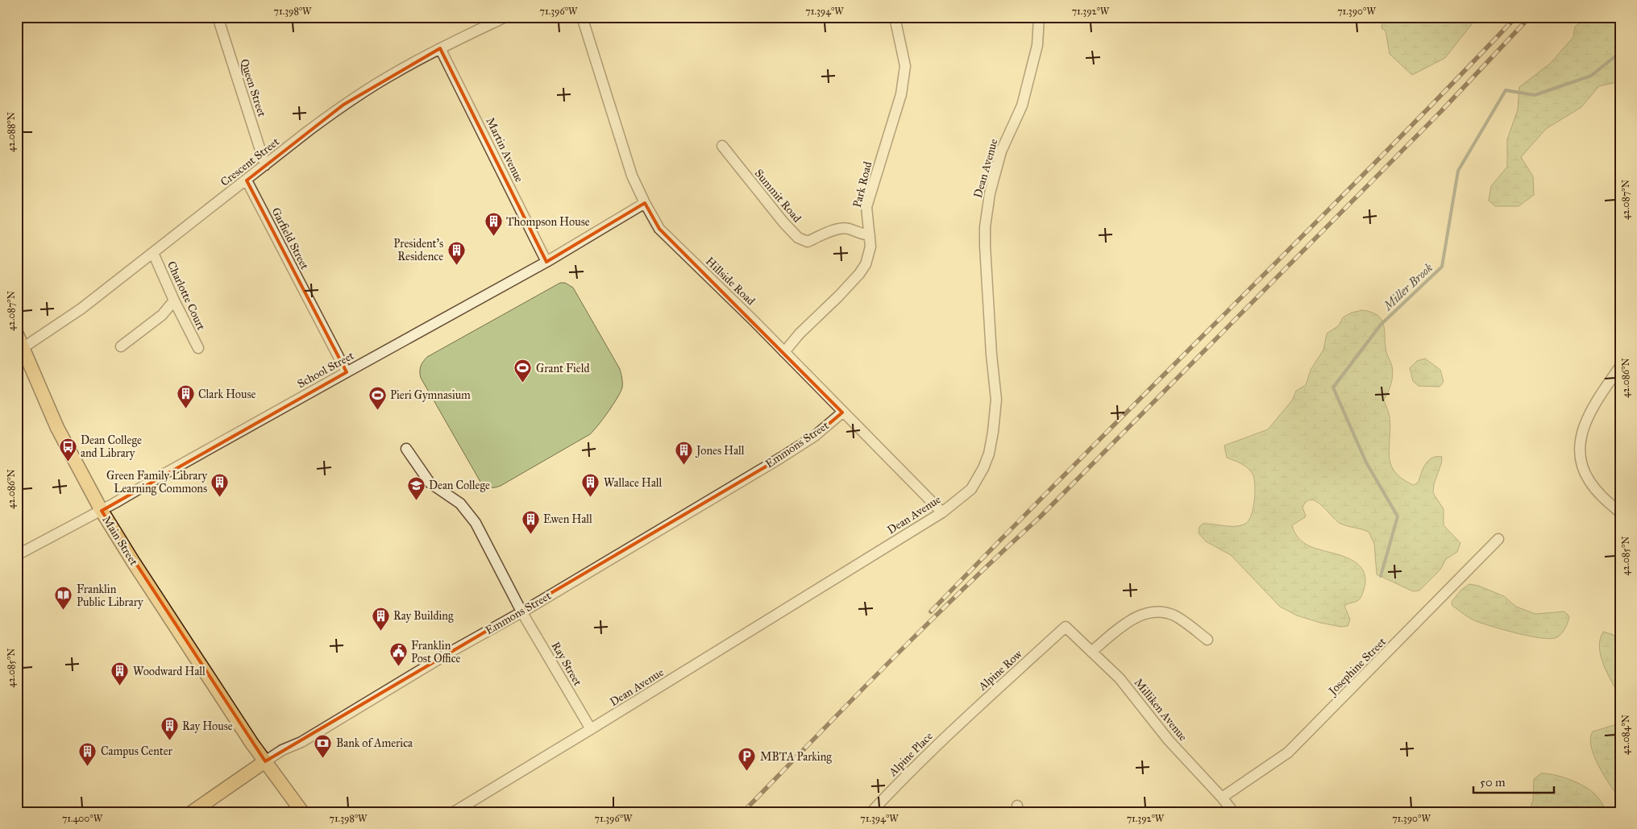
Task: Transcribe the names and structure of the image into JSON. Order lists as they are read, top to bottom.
{
  "streets": {
    "main road": ["Emmons Street", "Main Street"],
    "street": [
      "Queen Street",
      "Martin Avenue",
      "Crescent Street",
      "Dean Avenue",
      "Park Road",
      "Summit Road",
      "Garfield Street",
      "Hillside Road",
      "Charlotte Court",
      "School Street",
      "Ray Street",
      "Josephine Street",
      "Alpine Row",
      "Milliken Avenue",
      "Alpine Place"
    ]
  },
  "crossings": [
    ["Queen Street", "Crescent Street"],
    ["Martin Avenue", "Crescent Street"],
    ["Martin Avenue", "School Street"],
    ["Crescent Street", "Garfield Street"],
    ["Crescent Street", "Charlotte Court"],
    ["Crescent Street", "Main Street"],
    ["Dean Avenue", "Hillside Road"],
    ["Dean Avenue", "Ray Street"],
    ["Park Road", "Summit Road"],
    ["Park Road", "Hillside Road"],
    ["Garfield Street", "School Street"],
    ["Hillside Road", "School Street"],
    ["Hillside Road", "Emmons Street"],
    ["School Street", "Main Street"],
    ["Emmons Street", "Main Street"],
    ["Emmons Street", "Ray Street"],
    ["Josephine Street", "Milliken Avenue"],
    ["Alpine Row", "Milliken Avenue"],
    ["Alpine Row", "Alpine Place"]
  ],
  "water": ["Miller Brook"],
  "places": {
    "building": [
      "Thompson House",
      "President's Residence",
      "Clark House",
      "Jones Hall",
      "Green Family Library Learning Commons",
      "Wallace Hall",
      "Ewen Hall",
      "Ray Building",
      "Woodward Hall",
      "Ray House",
      "Campus Center"
    ],
    "sports": ["Grant Field", "Pieri Gymnasium"],
    "bus stop": ["Dean College and Library"],
    "school or university": ["Dean College"],
    "library": ["Franklin Public Library"],
    "public building": ["Franklin Post Office"],
    "bank": ["Bank of America"],
    "parking": ["MBTA Parking"]
  },
  "scale_bar": "50 m",
  "coordinates": [
    "71.398°W",
    "71.396°W",
    "71.394°W",
    "71.392°W",
    "71.390°W",
    "42.088°N",
    "42.087°N",
    "42.086°N",
    "42.085°N",
    "42.084°N",
    "71.400°W"
  ]
}
